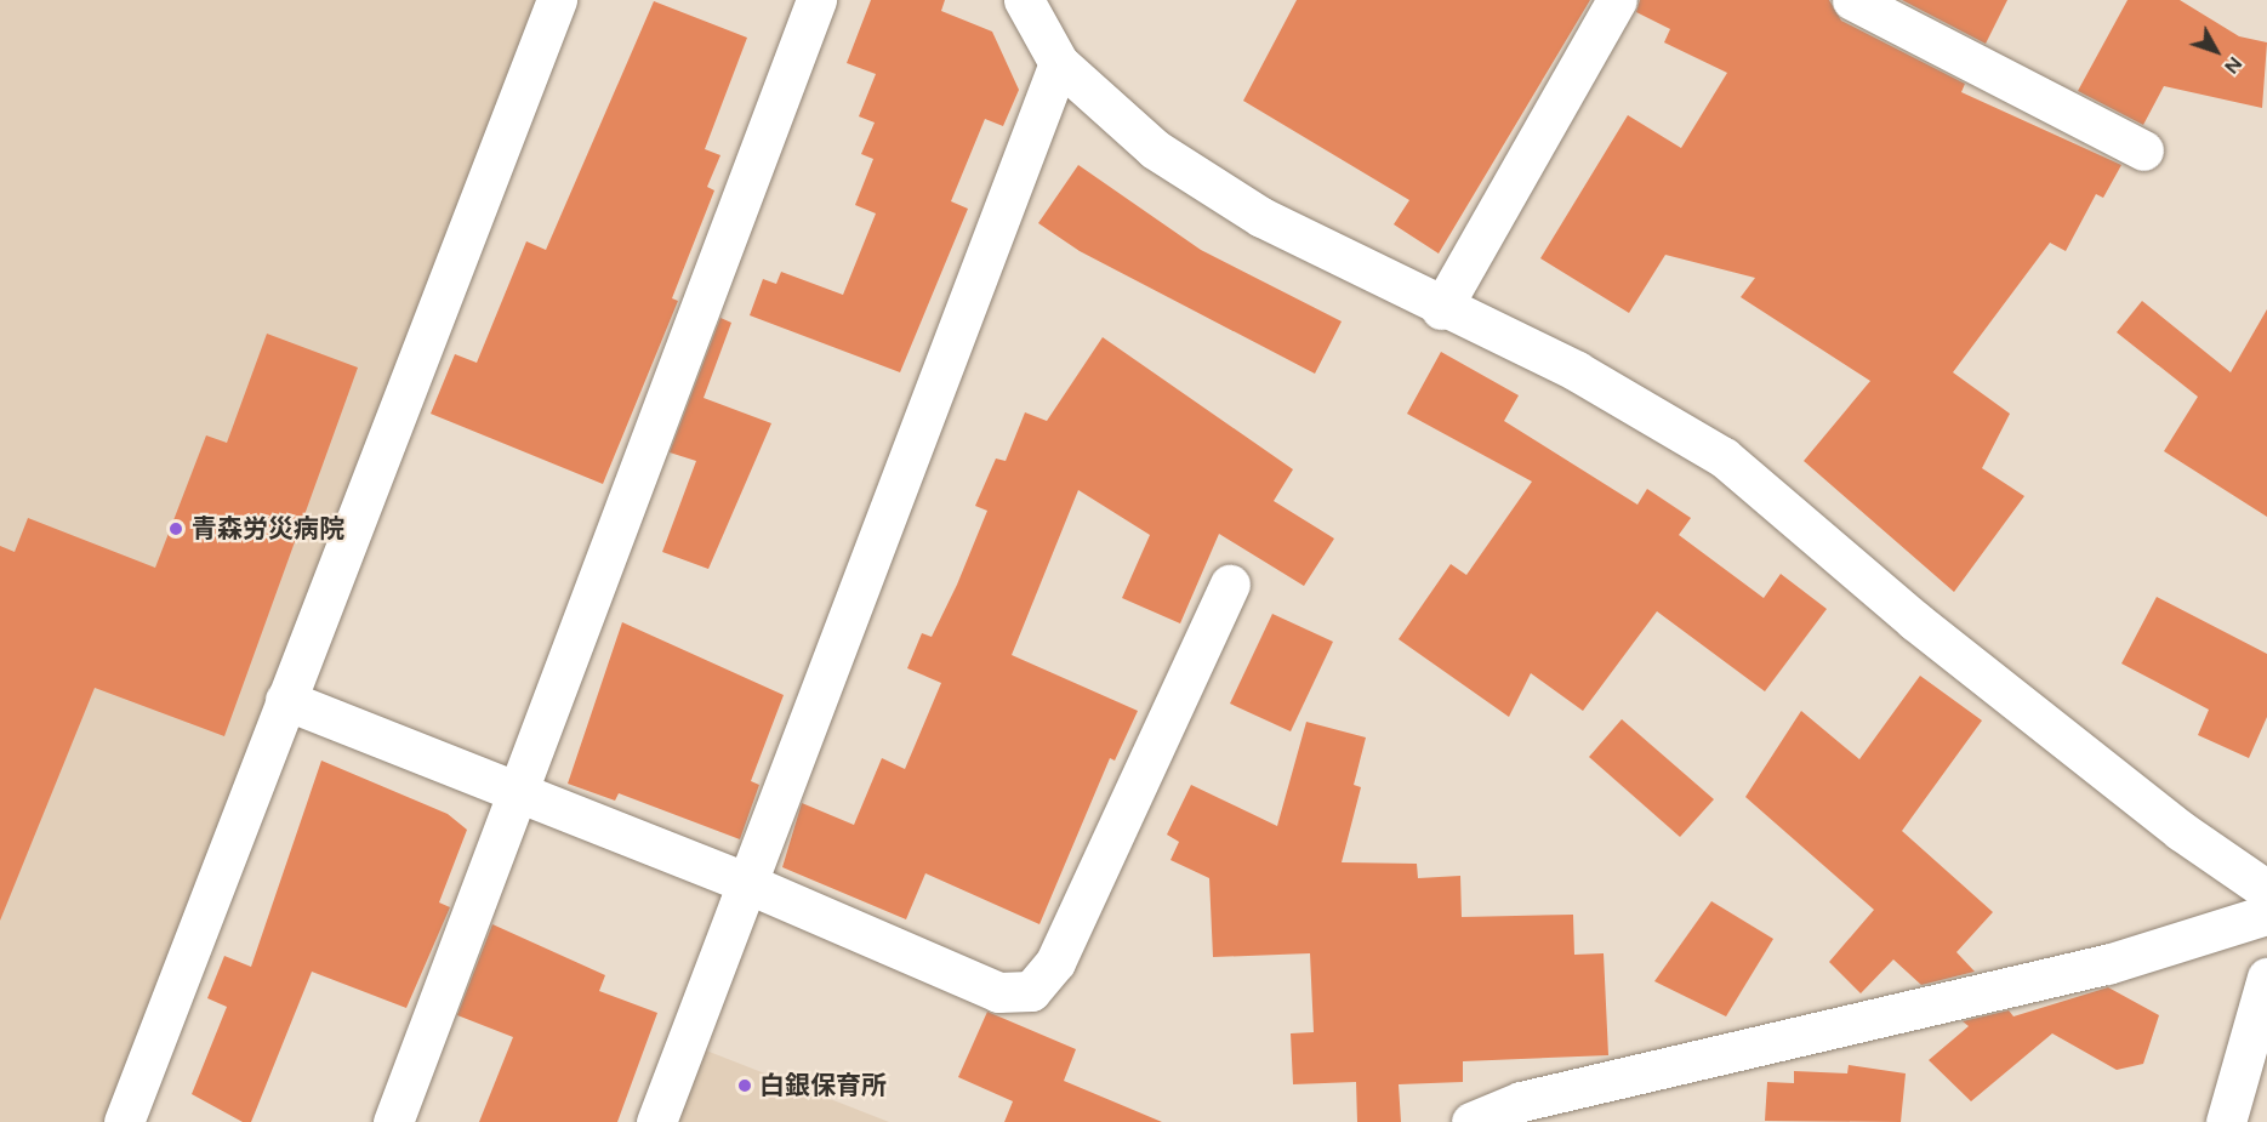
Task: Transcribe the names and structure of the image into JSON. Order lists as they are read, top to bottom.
{
  "places": ["青森労災病院", "白銀保育所"],
  "north": "bottom right"
}
